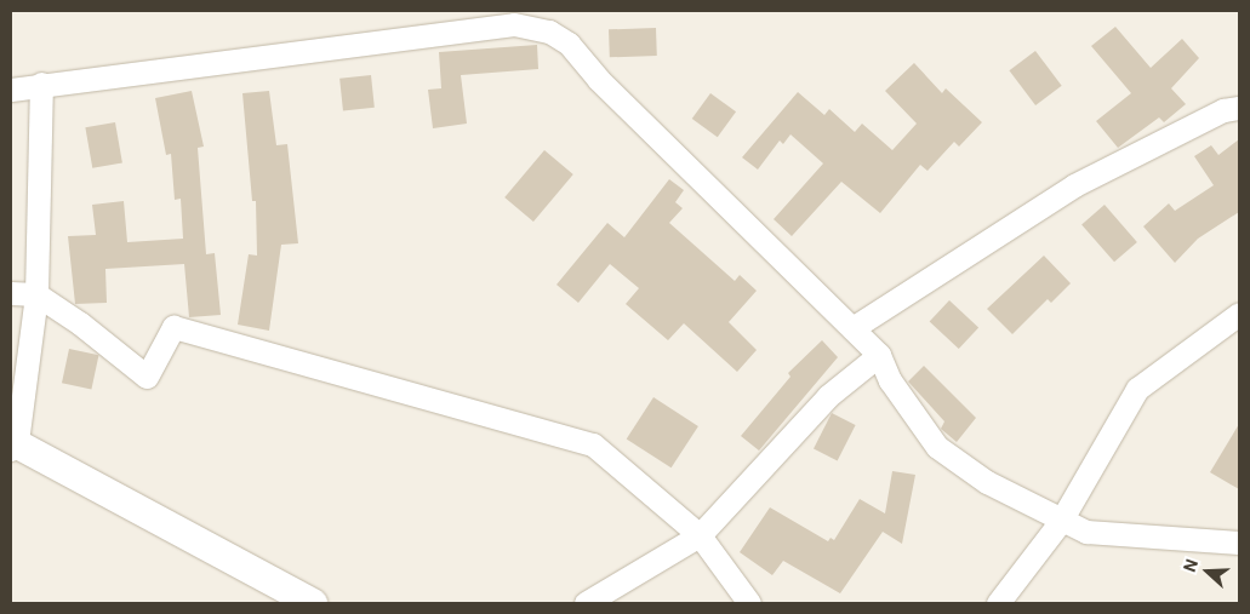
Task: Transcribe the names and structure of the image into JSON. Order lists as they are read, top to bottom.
{
  "north": "left"
}
